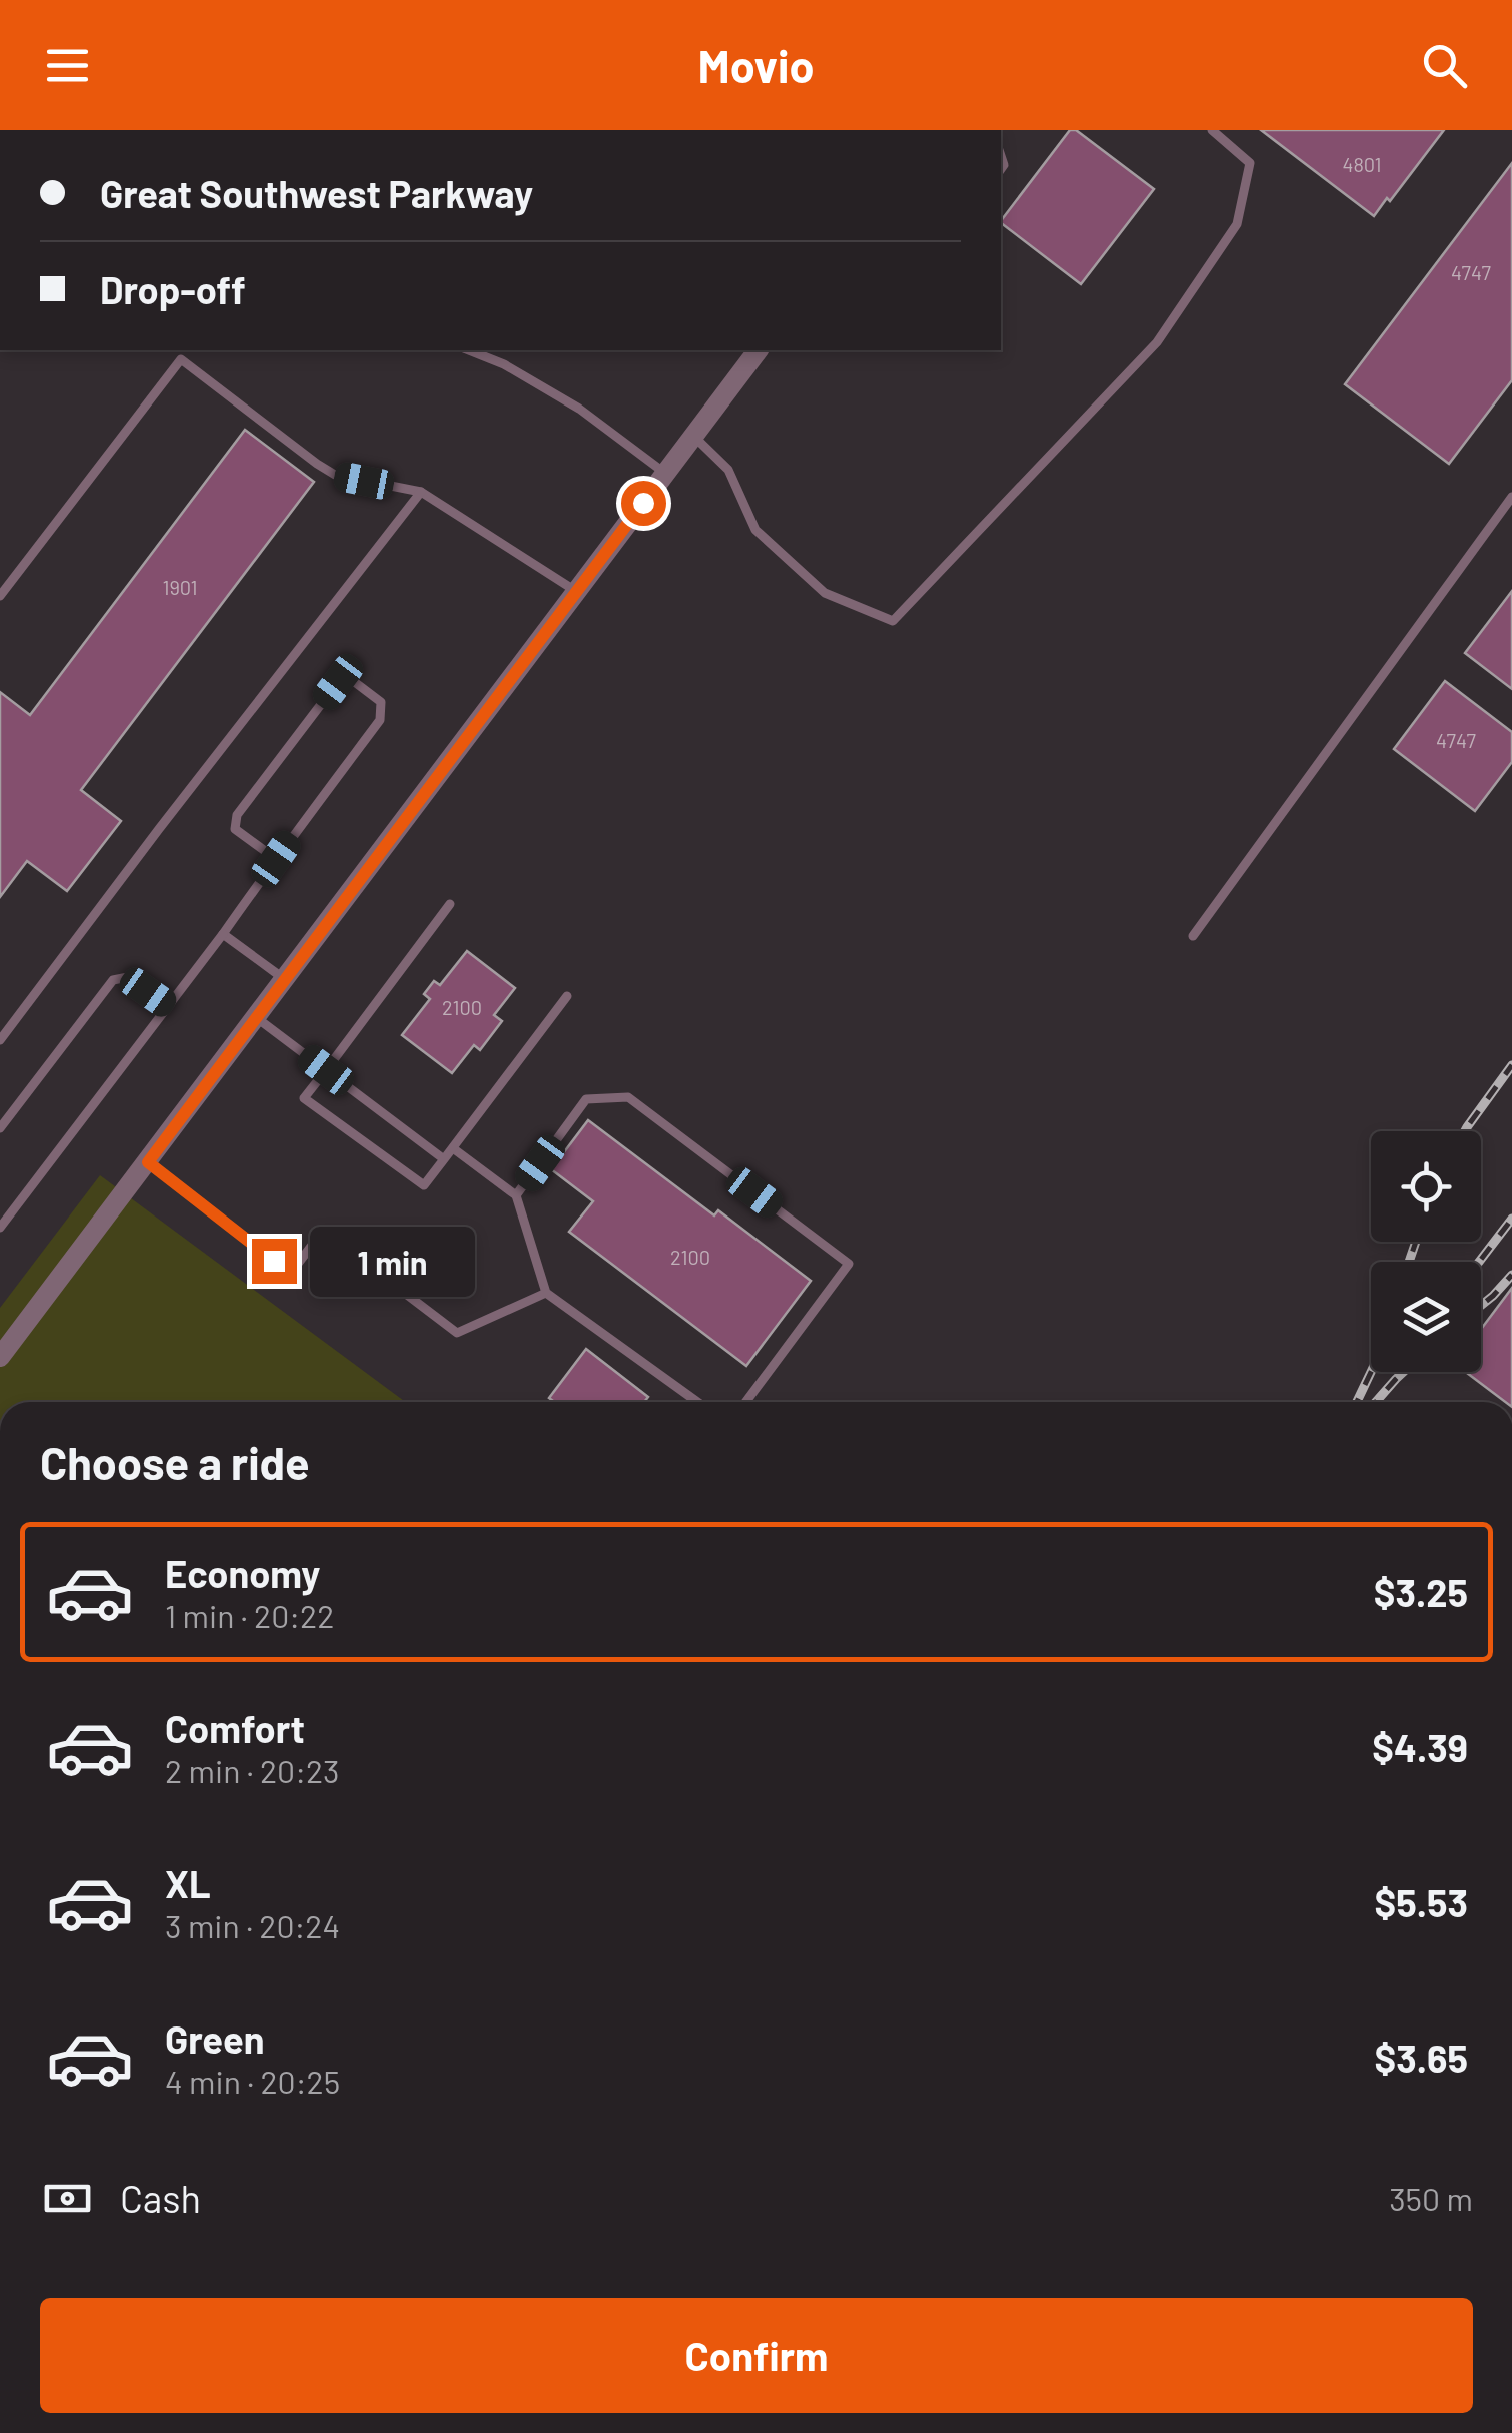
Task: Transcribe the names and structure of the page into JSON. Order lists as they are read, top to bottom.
{
  "house_numbers": [
    "4801",
    "4747",
    "1901",
    "4747",
    "2100",
    "2100"
  ],
  "page": {
    "header": "Movio",
    "banner": ["Great Southwest Parkway", "Drop-off"],
    "bubble": "1 min",
    "heading": "Choose a ride",
    "list": [
      {
        "name": "Economy",
        "note": "1 min · 20:22",
        "value": "$3.25"
      },
      {
        "name": "Comfort",
        "note": "2 min · 20:23",
        "value": "$4.39"
      },
      {
        "name": "XL",
        "note": "3 min · 20:24",
        "value": "$5.53"
      },
      {
        "name": "Green",
        "note": "4 min · 20:25",
        "value": "$3.65"
      }
    ],
    "pay": ["Cash", "350 m"],
    "buttons": "Confirm"
  }
}
